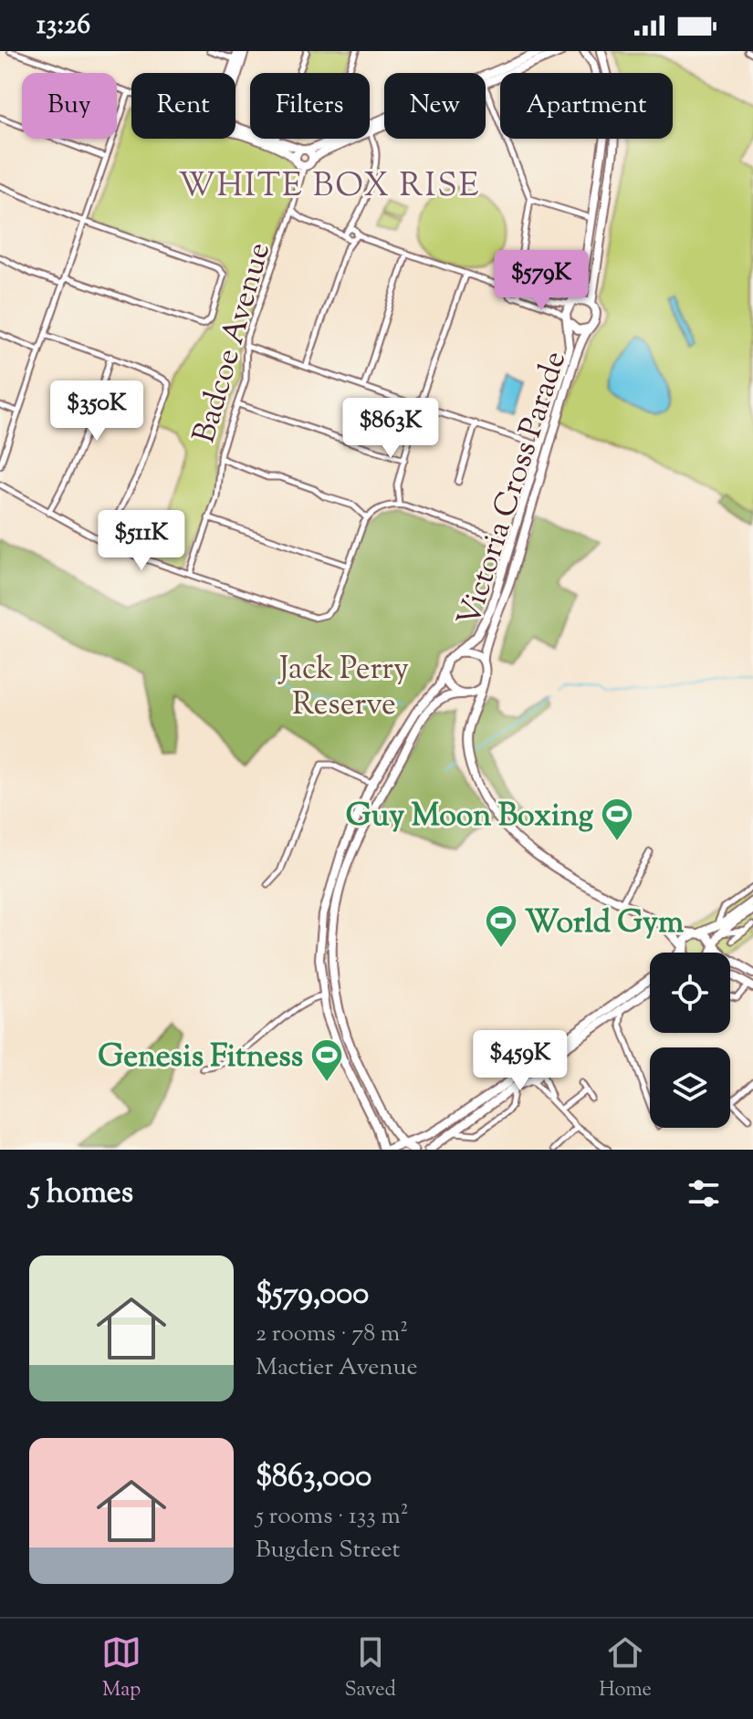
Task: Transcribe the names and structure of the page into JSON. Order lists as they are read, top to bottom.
{
  "streets": {
    "main road": ["Victoria Cross Parade"],
    "street": ["Badcoe Avenue"]
  },
  "districts": ["WHITE BOX RISE"],
  "parks": ["Jack Perry Reserve"],
  "places": {
    "sports": ["Guy Moon Boxing", "World Gym", "Genesis Fitness"]
  },
  "page": {
    "status": "13:26",
    "chip": [
      "Buy",
      "Rent",
      "Filters",
      "New",
      "Apartment"
    ],
    "price": [
      "$579K",
      "$350K",
      "$863K",
      "$511K",
      "$459K"
    ],
    "heading": "5 homes",
    "list": [
      {
        "name": "$579,000",
        "note": "2 rooms · 78 m² · Mactier Avenue"
      },
      {
        "name": "$863,000",
        "note": "5 rooms · 133 m² · Bugden Street"
      }
    ],
    "tabs": ["Map", "Saved", "Home"]
  }
}
